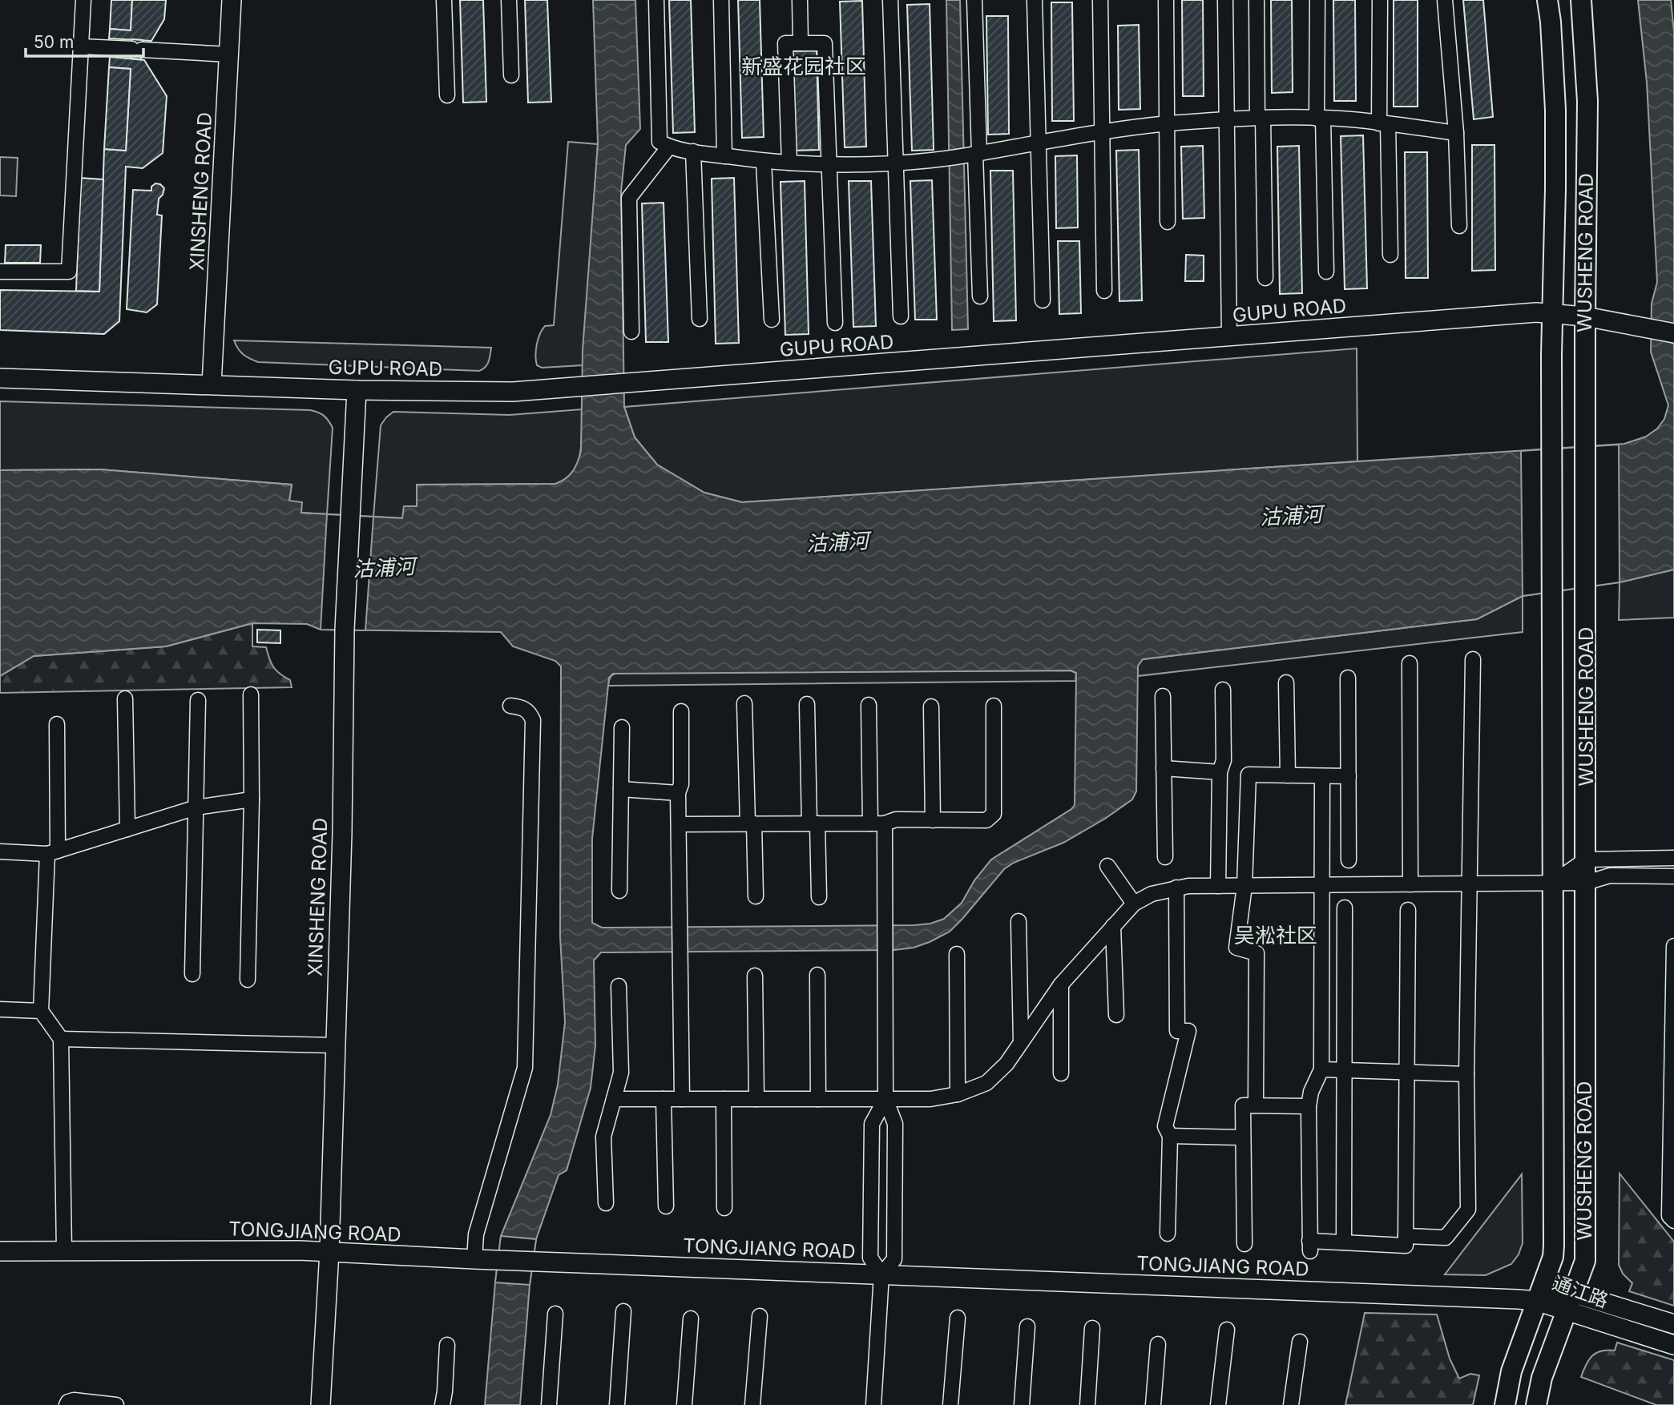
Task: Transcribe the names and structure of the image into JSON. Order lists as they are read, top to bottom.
{
  "streets": {
    "main road": ["WUSHENG ROAD"],
    "street": [
      "XINSHENG ROAD",
      "GUPU ROAD",
      "TONGJIANG ROAD",
      "通江路"
    ]
  },
  "crossings": [
    ["XINSHENG ROAD", "GUPU ROAD"],
    ["XINSHENG ROAD", "TONGJIANG ROAD"],
    ["WUSHENG ROAD", "GUPU ROAD"],
    ["WUSHENG ROAD", "TONGJIANG ROAD"],
    ["WUSHENG ROAD", "通江路"],
    ["TONGJIANG ROAD", "通江路"]
  ],
  "districts": ["新盛花园社区", "吴淞社区"],
  "water": ["沽浦河"],
  "scale_bar": "50 m"
}
